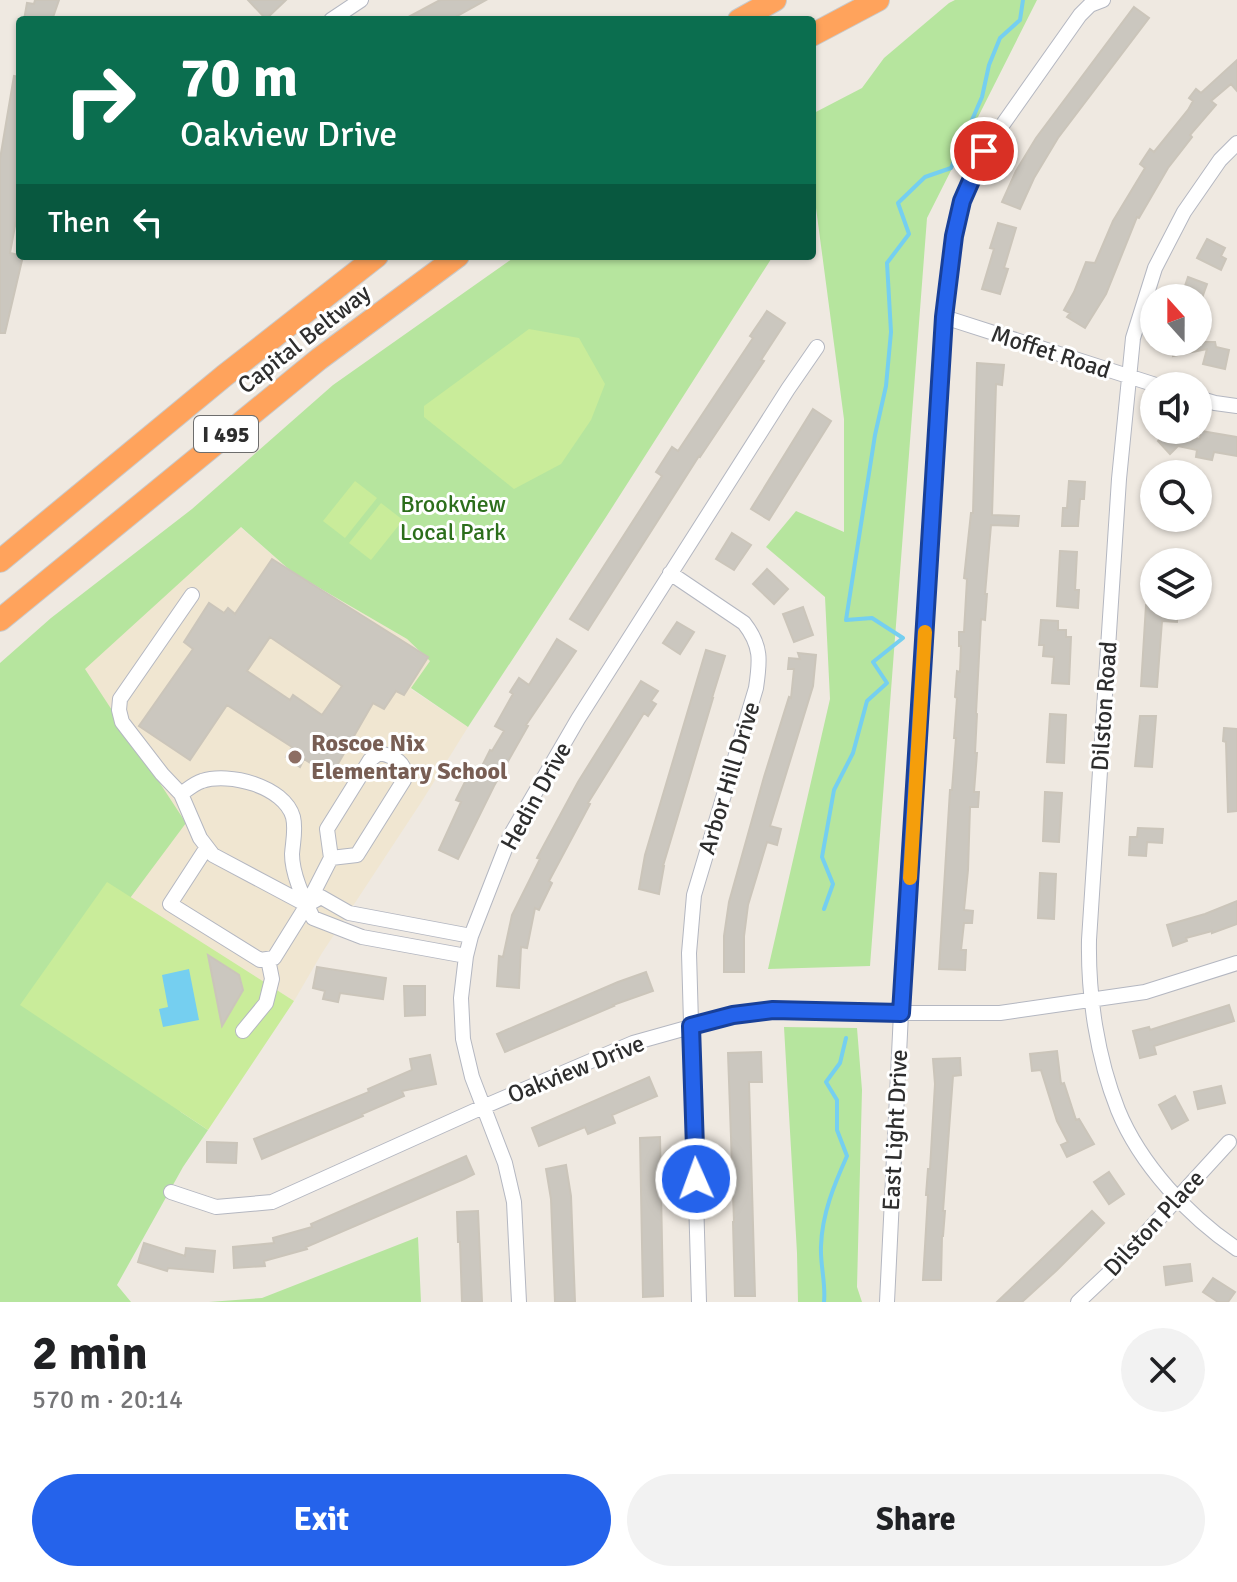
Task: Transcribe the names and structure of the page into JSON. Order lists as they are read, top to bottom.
{
  "streets": {
    "highway": ["Capital Beltway", "I 495"],
    "street": [
      "Moffet Road",
      "Dilston Road",
      "Arbor Hill Drive",
      "Hedin Drive",
      "Oakview Drive",
      "East Light Drive",
      "Dilston Place"
    ]
  },
  "crossings": [
    ["Moffet Road", "Dilston Road"],
    ["Moffet Road", "East Light Drive"],
    ["Dilston Road", "Oakview Drive"],
    ["Dilston Road", "Dilston Place"],
    ["Arbor Hill Drive", "Hedin Drive"],
    ["Arbor Hill Drive", "Oakview Drive"],
    ["Hedin Drive", "Oakview Drive"],
    ["Oakview Drive", "East Light Drive"]
  ],
  "parks": ["Brookview Local Park"],
  "places": ["Roscoe Nix Elementary School"],
  "north": "top",
  "page": {
    "turn": ["70 m", "Oakview Drive"],
    "then": "Then",
    "heading": ["2 min", "570 m · 20:14"],
    "buttons": ["Exit", "Share"]
  }
}
